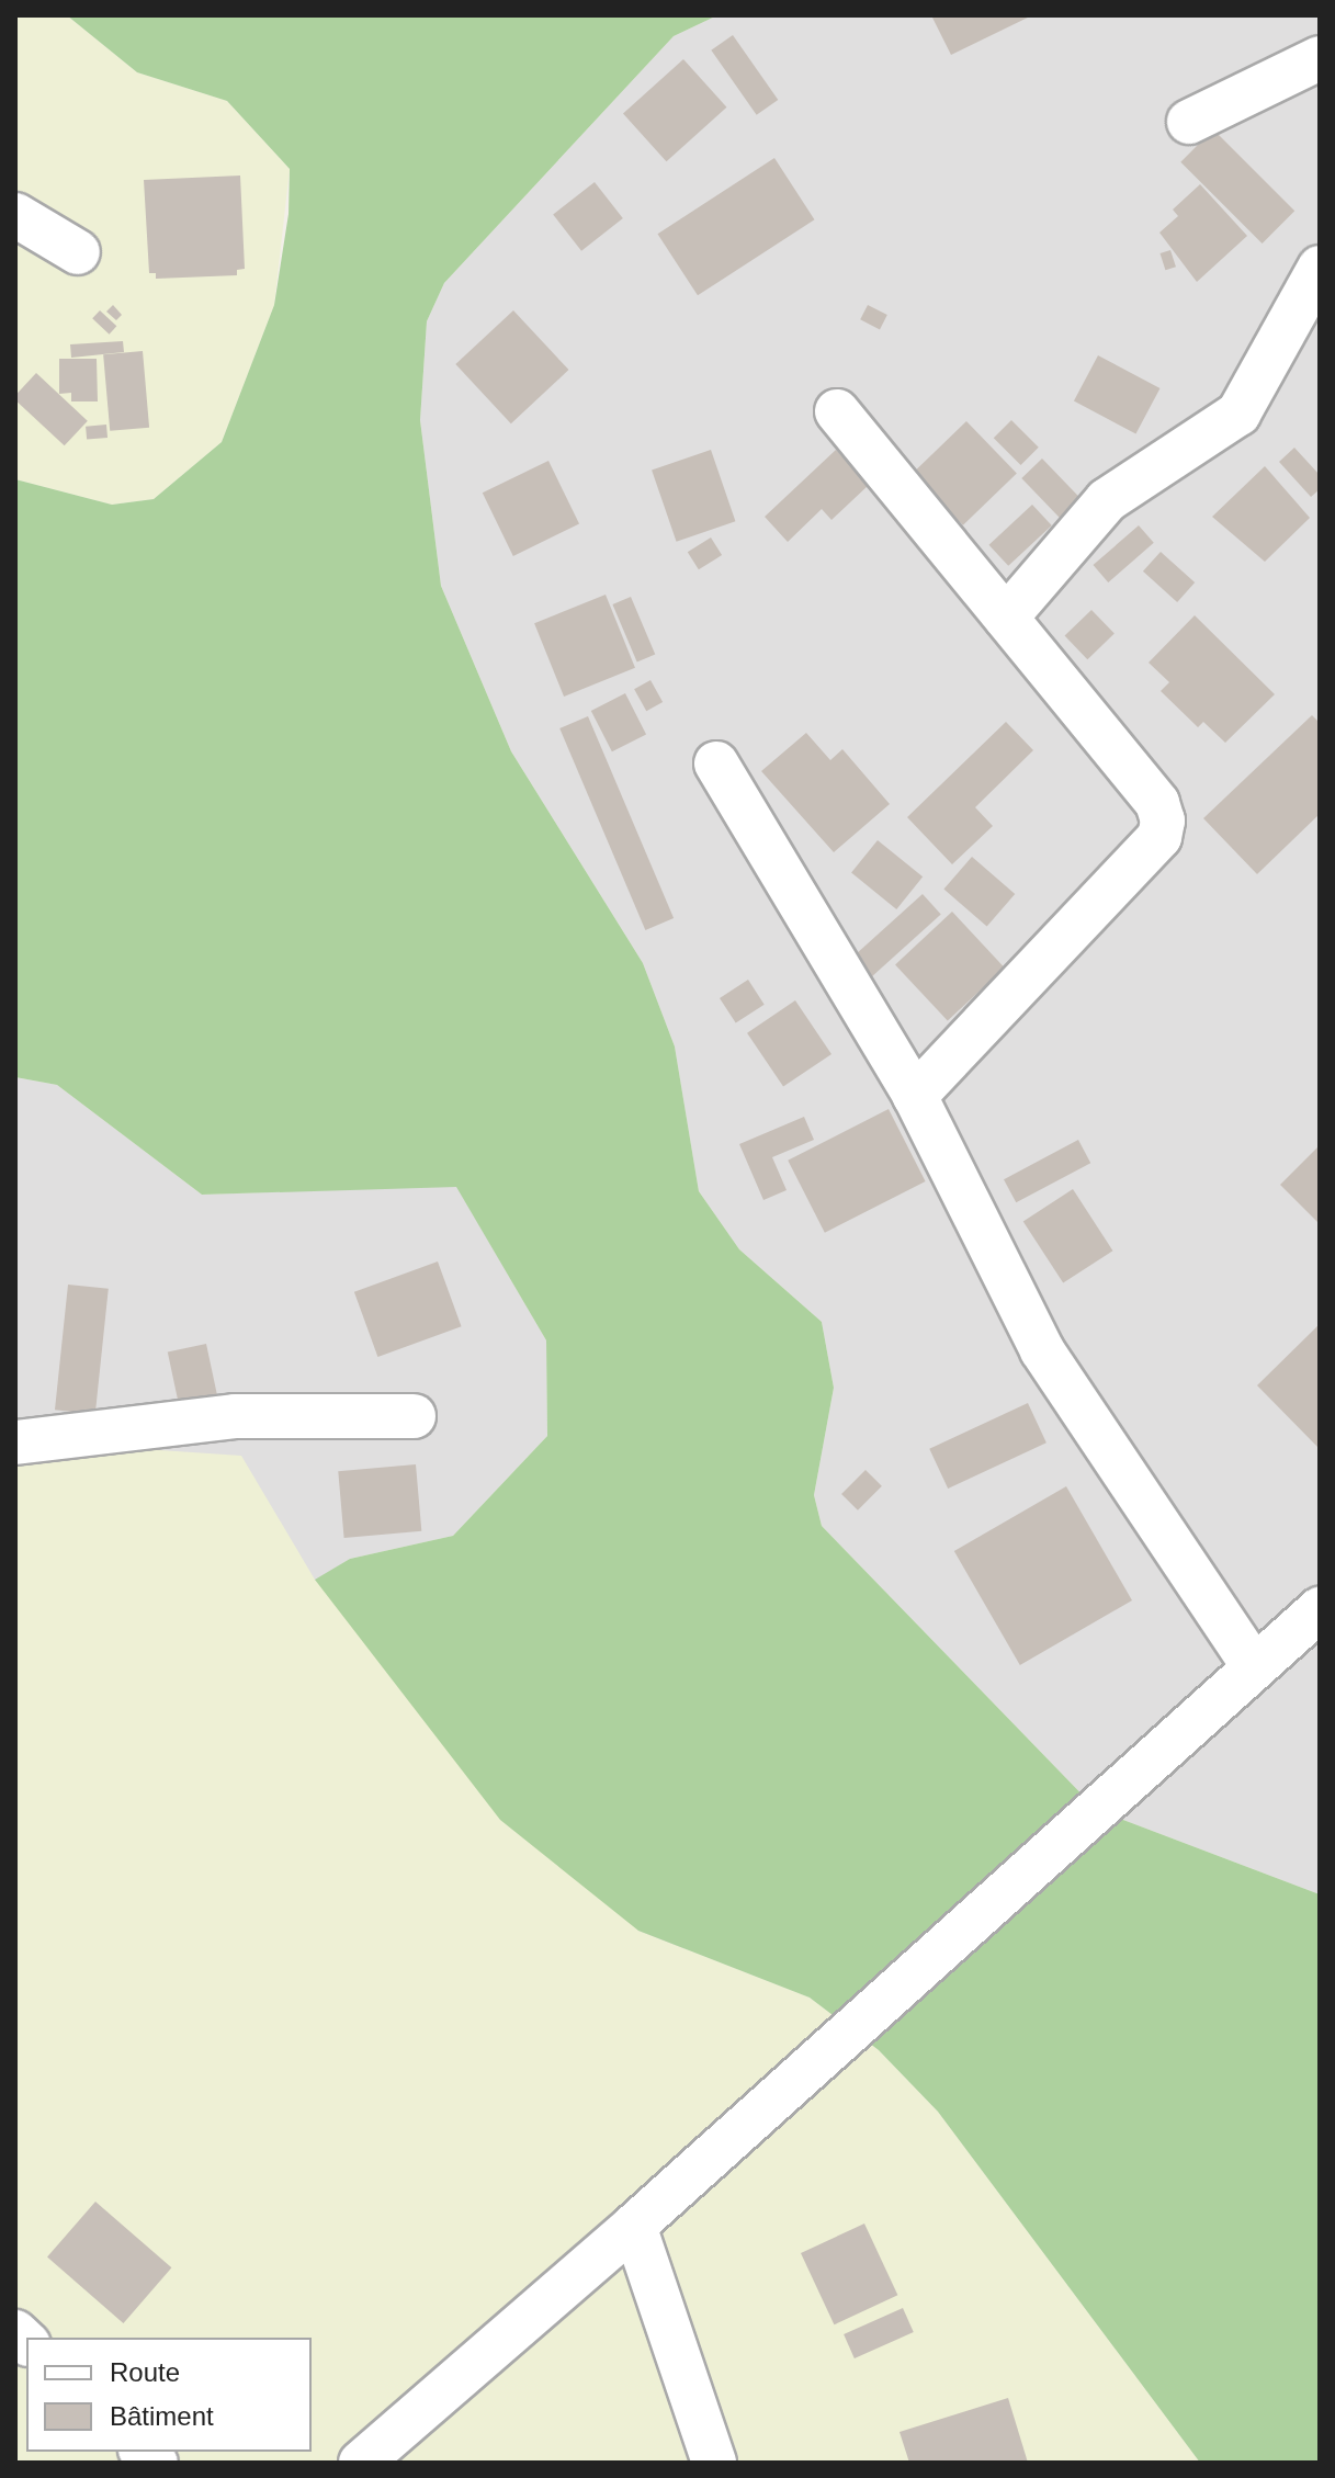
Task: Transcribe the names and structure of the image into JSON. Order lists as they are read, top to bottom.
{
  "legend": ["Route", "Bâtiment"]
}
